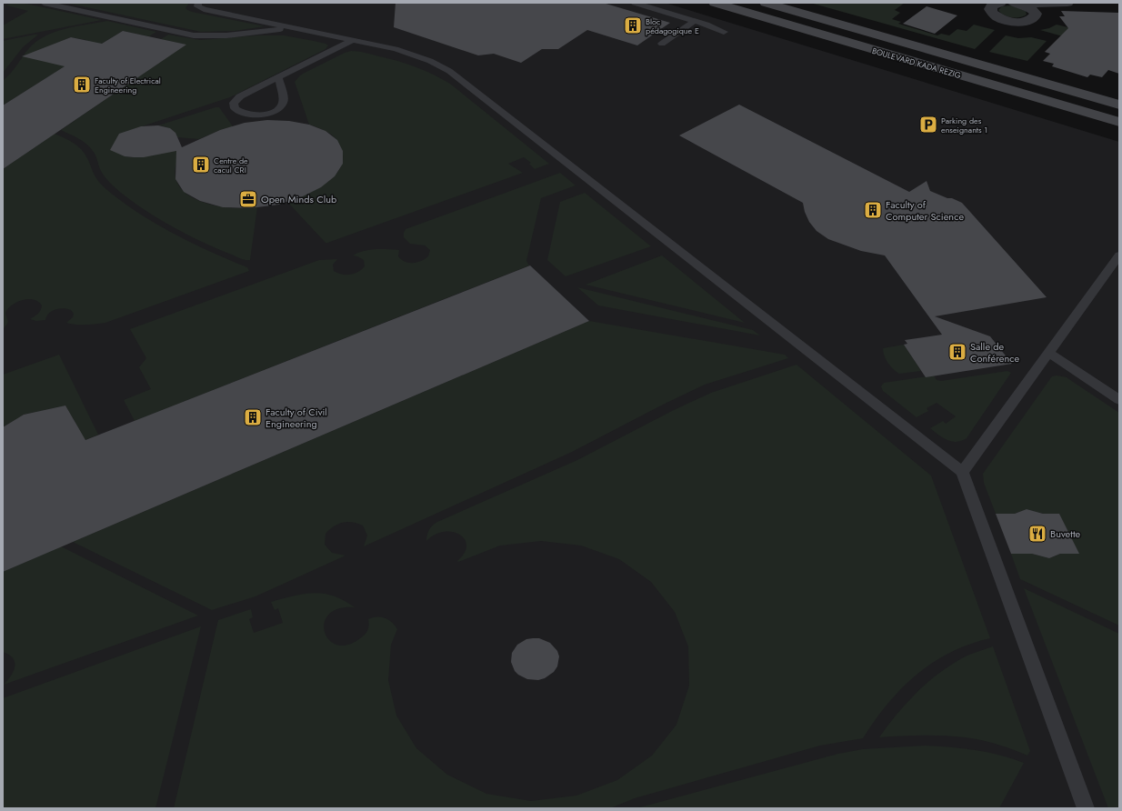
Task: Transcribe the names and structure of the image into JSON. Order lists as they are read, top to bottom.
{
  "streets": {
    "main road": ["BOULEVARD KADA REZIG"]
  },
  "places": {
    "building": [
      "Bloc pédagogique E",
      "Faculty of Electrical Engineering",
      "Centre de cacul CRI",
      "Faculty of Computer Science",
      "Salle de Conférence",
      "Faculty of Civil Engineering"
    ],
    "parking": ["Parking des enseignants 1"],
    "office": ["Open Minds Club"],
    "restaurant": ["Buvette"]
  }
}
